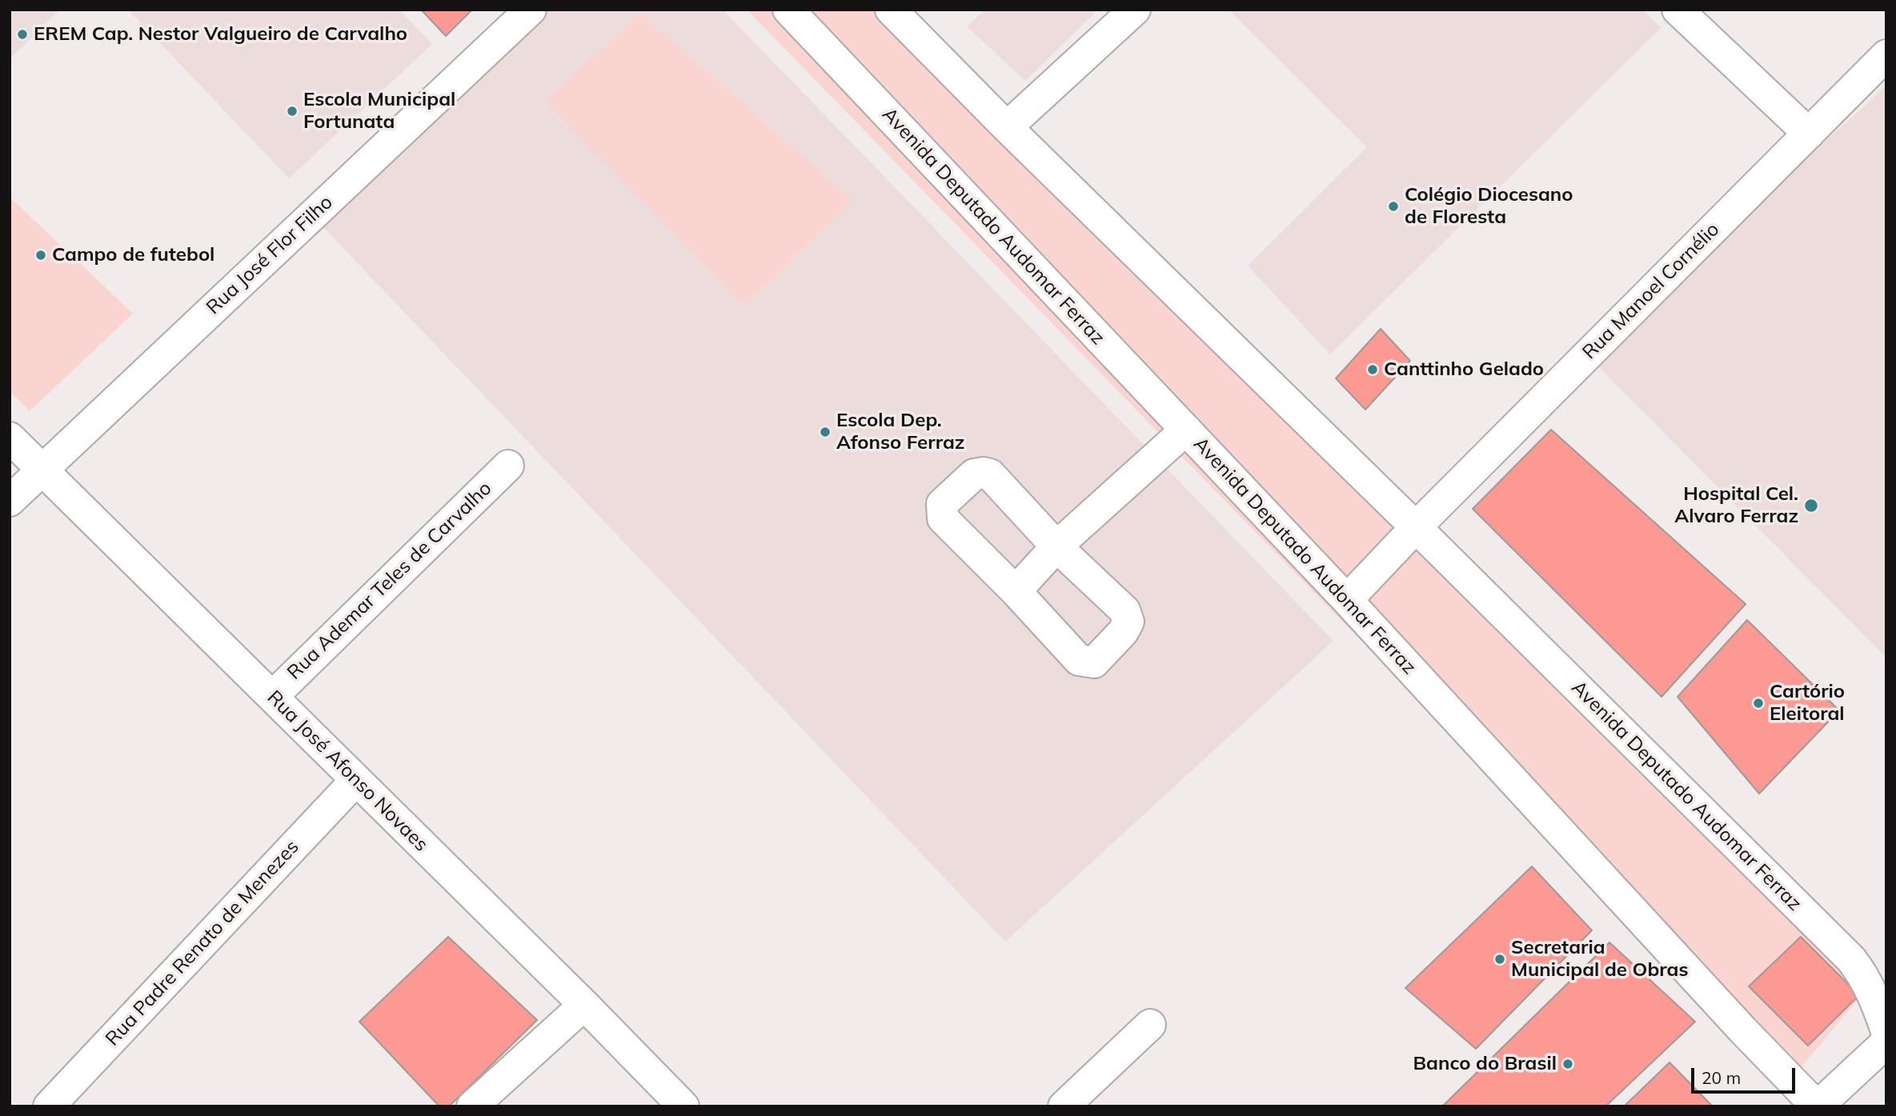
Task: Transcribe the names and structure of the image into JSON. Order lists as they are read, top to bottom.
{
  "streets": {
    "street": [
      "Avenida Deputado Audomar Ferraz",
      "Rua José Flor Filho",
      "Rua Manoel Cornélio",
      "Rua Ademar Teles de Carvalho",
      "Rua José Afonso Novaes",
      "Rua Padre Renato de Menezes"
    ]
  },
  "crossings": [
    ["Avenida Deputado Audomar Ferraz", "Rua Manoel Cornélio"],
    ["Rua José Flor Filho", "Rua José Afonso Novaes"],
    ["Rua Ademar Teles de Carvalho", "Rua José Afonso Novaes"],
    ["Rua José Afonso Novaes", "Rua Padre Renato de Menezes"]
  ],
  "places": [
    "EREM Cap. Nestor Valgueiro de Carvalho",
    "Escola Municipal Fortunata",
    "Colégio Diocesano de Floresta",
    "Campo de futebol",
    "Canttinho Gelado",
    "Escola Dep. Afonso Ferraz",
    "Hospital Cel. Alvaro Ferraz",
    "Cartório Eleitoral",
    "Secretaria Municipal de Obras",
    "Banco do Brasil"
  ],
  "scale_bar": "20 m"
}
